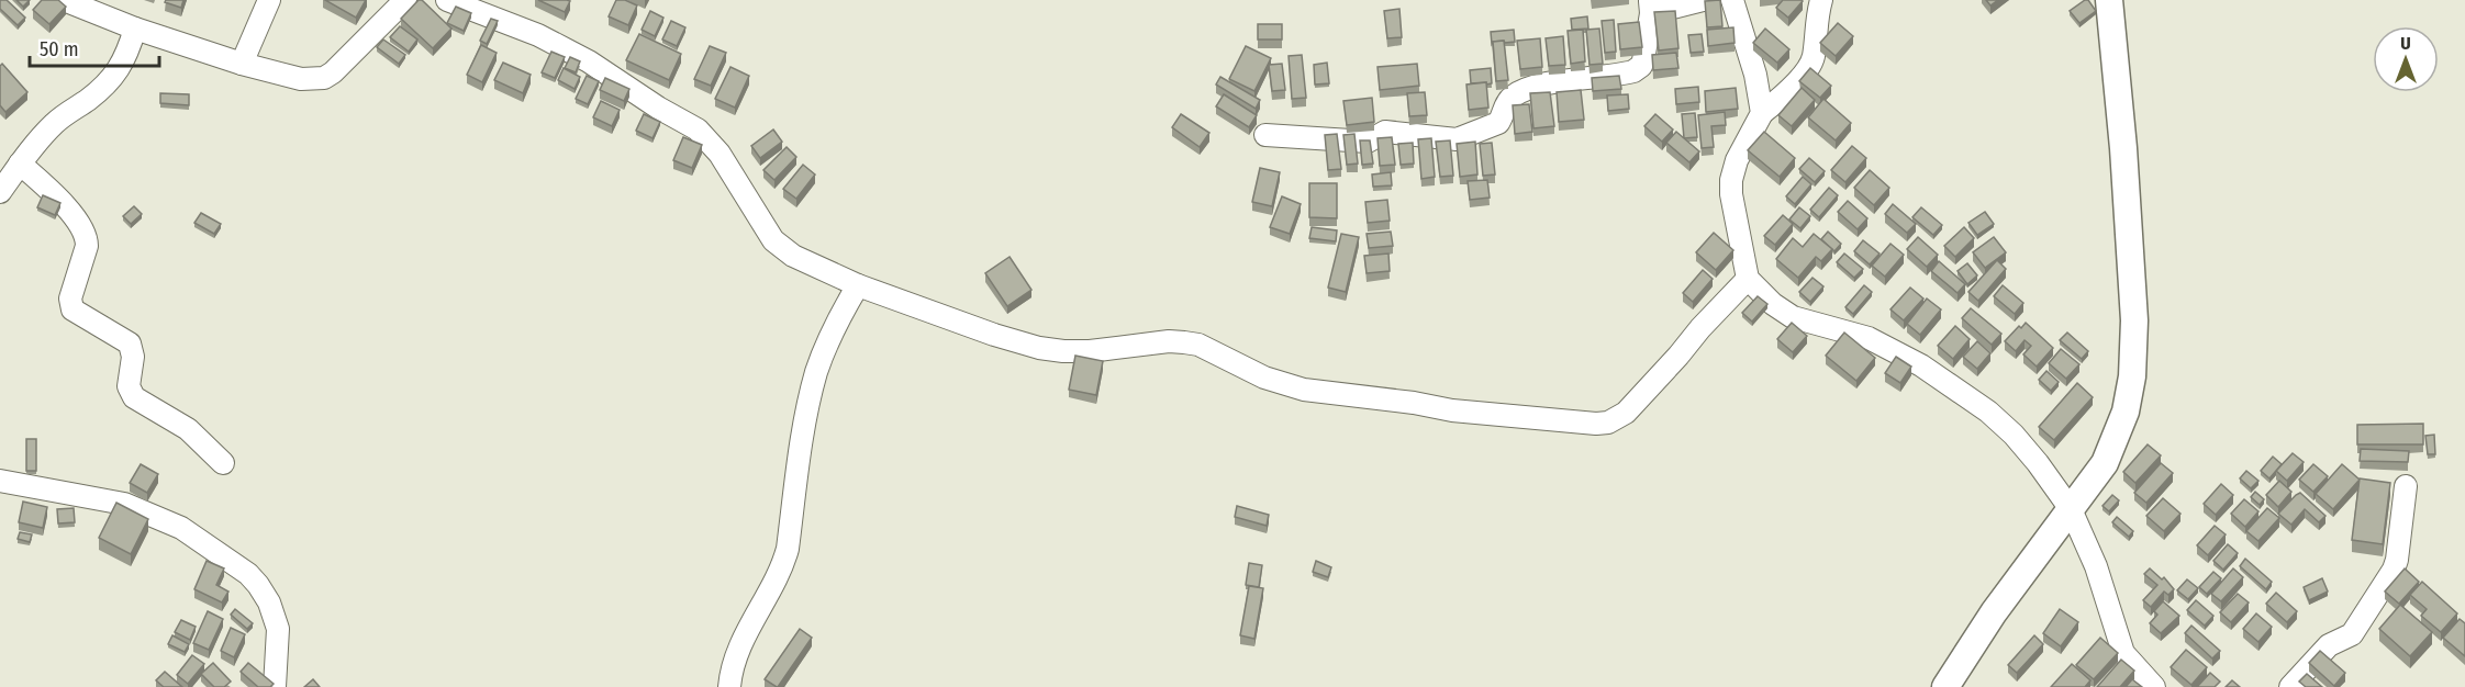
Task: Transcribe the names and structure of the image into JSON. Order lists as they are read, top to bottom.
{
  "scale_bar": "50 m",
  "north": "top"
}
